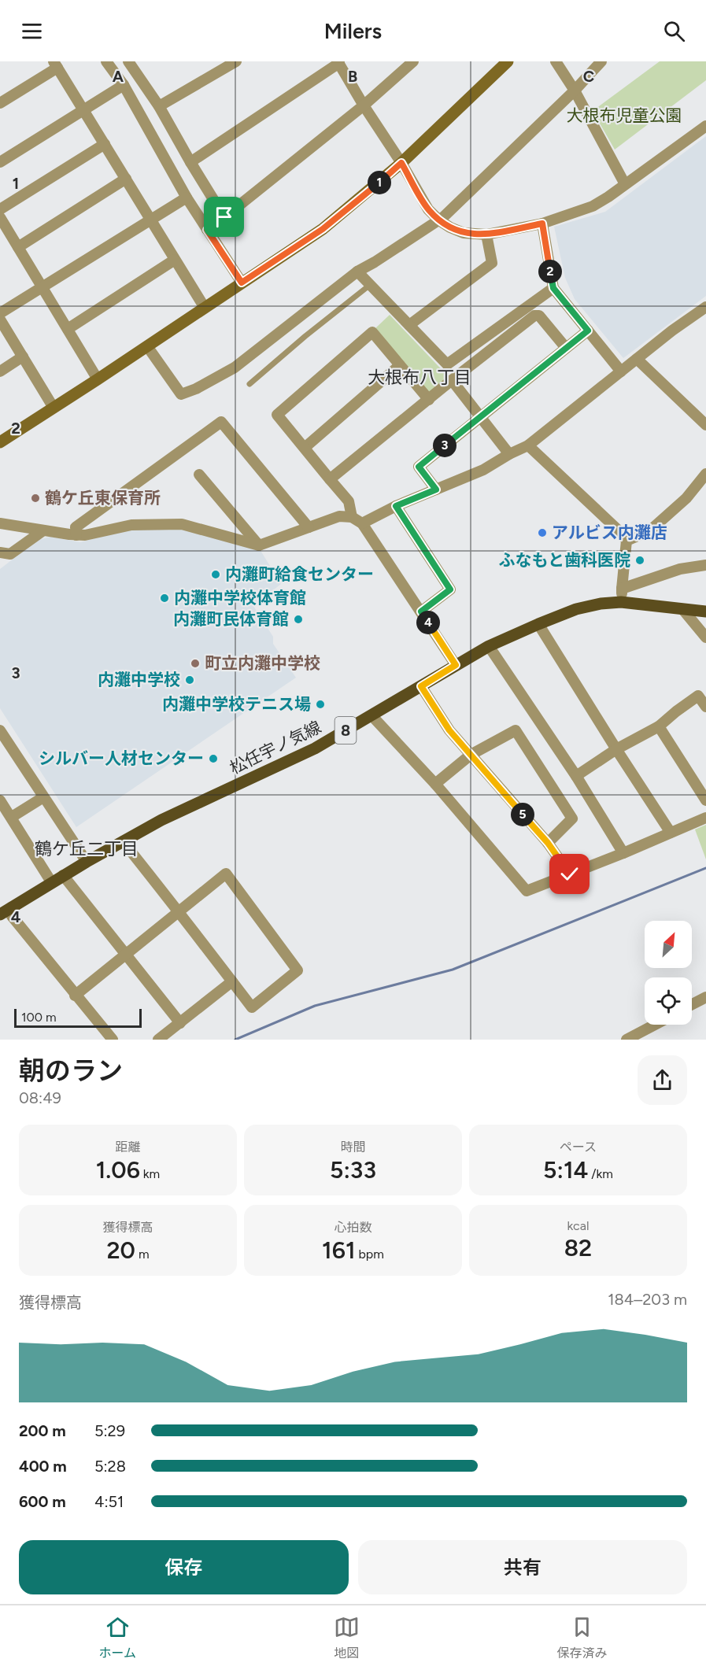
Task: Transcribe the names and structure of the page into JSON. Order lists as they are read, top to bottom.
{
  "streets": {
    "main road": ["8", "松任宇ノ気線"]
  },
  "districts": ["大根布八丁目", "鶴ケ丘二丁目"],
  "parks": ["大根布児童公園"],
  "places": [
    "鶴ケ丘東保育所",
    "アルビス内灘店",
    "ふなもと歯科医院",
    "内灘町給食センター",
    "内灘中学校体育館",
    "内灘町民体育館",
    "町立内灘中学校",
    "内灘中学校",
    "内灘中学校テニス場",
    "シルバー人材センター"
  ],
  "scale_bar": "100 m",
  "north": "top right",
  "page": {
    "header": "Milers",
    "pins": [
      "1",
      "2",
      "3",
      "4",
      "5"
    ],
    "scale": "100 m",
    "heading": ["朝のラン", "08:49"],
    "stats": [
      ["距離", "1.06 km"],
      ["時間", "5:33"],
      ["ペース", "5:14 /km"],
      ["獲得標高", "20 m"],
      ["心拍数", "161 bpm"],
      ["kcal", "82"]
    ],
    "chart": ["獲得標高", "184–203 m"],
    "list": [
      {
        "name": "200 m",
        "note": "5:29"
      },
      {
        "name": "400 m",
        "note": "5:28"
      },
      {
        "name": "600 m",
        "note": "4:51"
      }
    ],
    "buttons": ["保存", "共有"],
    "tabs": ["ホーム", "地図", "保存済み"]
  },
  "grid": {
    "columns": ["A", "B", "C"],
    "rows": [
      "1",
      "2",
      "3",
      "4"
    ]
  }
}
